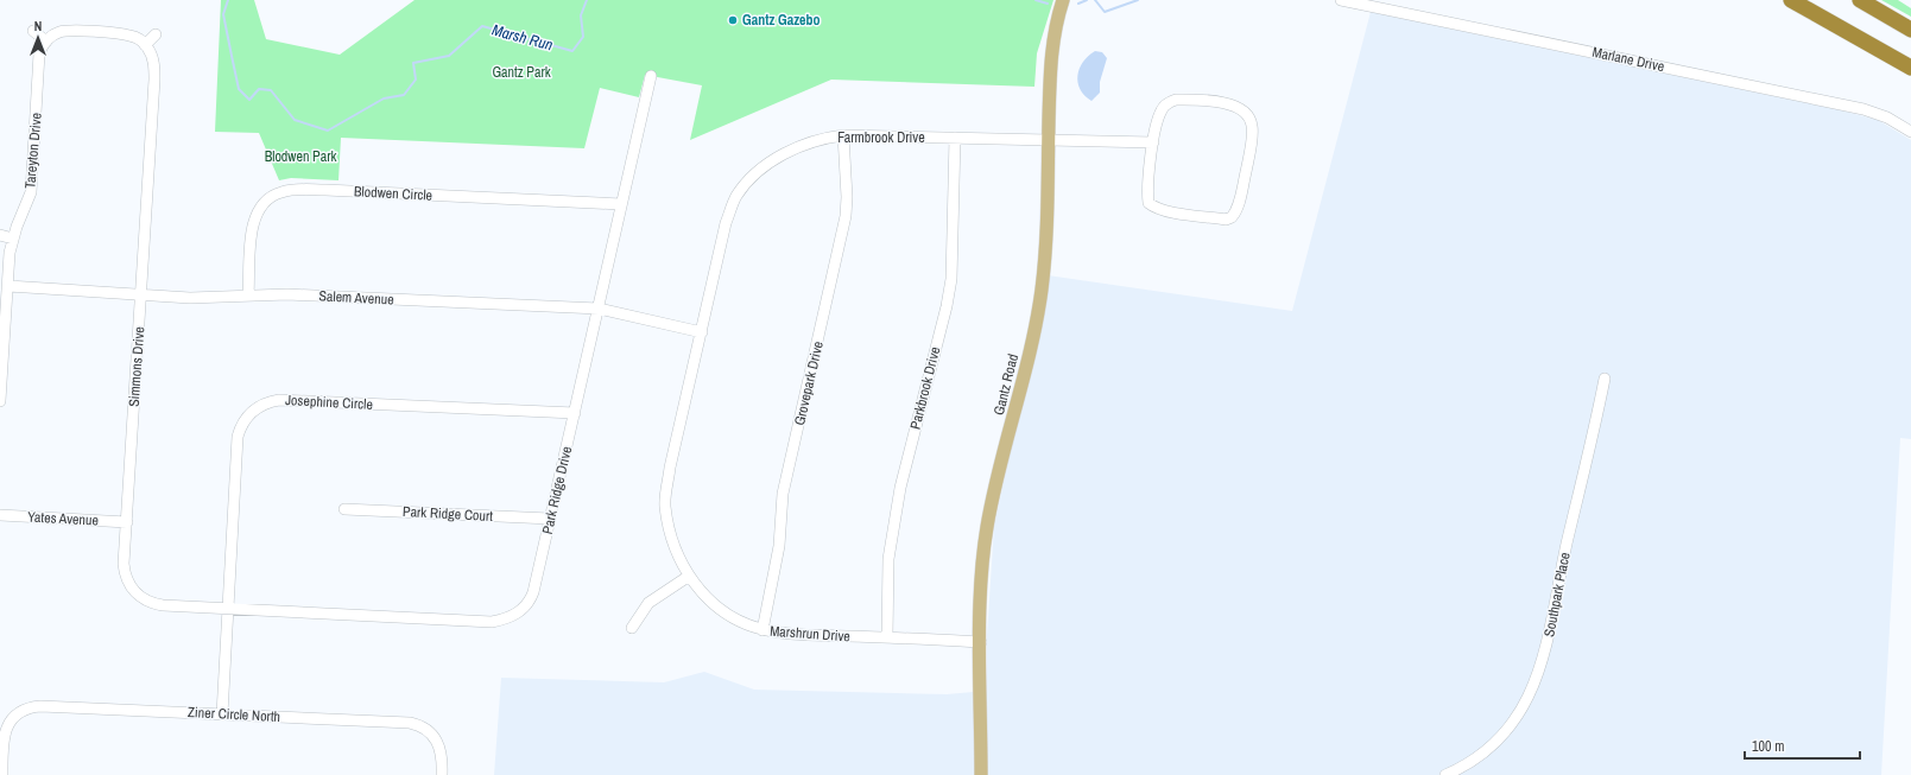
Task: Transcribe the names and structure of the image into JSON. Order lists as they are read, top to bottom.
{
  "streets": {
    "main road": ["Gantz Road"],
    "street": [
      "Marlane Drive",
      "Farmbrook Drive",
      "Tareyton Drive",
      "Blodwen Circle",
      "Salem Avenue",
      "Simmons Drive",
      "Grovepark Drive",
      "Parkbrook Drive",
      "Josephine Circle",
      "Park Ridge Drive",
      "Park Ridge Court",
      "Yates Avenue",
      "Southpark Place",
      "Marshrun Drive",
      "Ziner Circle North"
    ]
  },
  "crossings": [
    ["Farmbrook Drive", "Salem Avenue"],
    ["Farmbrook Drive", "Grovepark Drive"],
    ["Farmbrook Drive", "Gantz Road"],
    ["Farmbrook Drive", "Parkbrook Drive"],
    ["Farmbrook Drive", "Marshrun Drive"],
    ["Tareyton Drive", "Salem Avenue"],
    ["Blodwen Circle", "Salem Avenue"],
    ["Blodwen Circle", "Park Ridge Drive"],
    ["Salem Avenue", "Simmons Drive"],
    ["Salem Avenue", "Park Ridge Drive"],
    ["Simmons Drive", "Josephine Circle"],
    ["Simmons Drive", "Park Ridge Drive"],
    ["Simmons Drive", "Yates Avenue"],
    ["Grovepark Drive", "Marshrun Drive"],
    ["Gantz Road", "Marshrun Drive"],
    ["Parkbrook Drive", "Marshrun Drive"],
    ["Josephine Circle", "Park Ridge Drive"],
    ["Josephine Circle", "Ziner Circle North"],
    ["Park Ridge Drive", "Park Ridge Court"]
  ],
  "water": ["Marsh Run"],
  "parks": ["Gantz Park", "Blodwen Park"],
  "places": ["Gantz Gazebo"],
  "scale_bar": "100 m",
  "north": "top"
}
